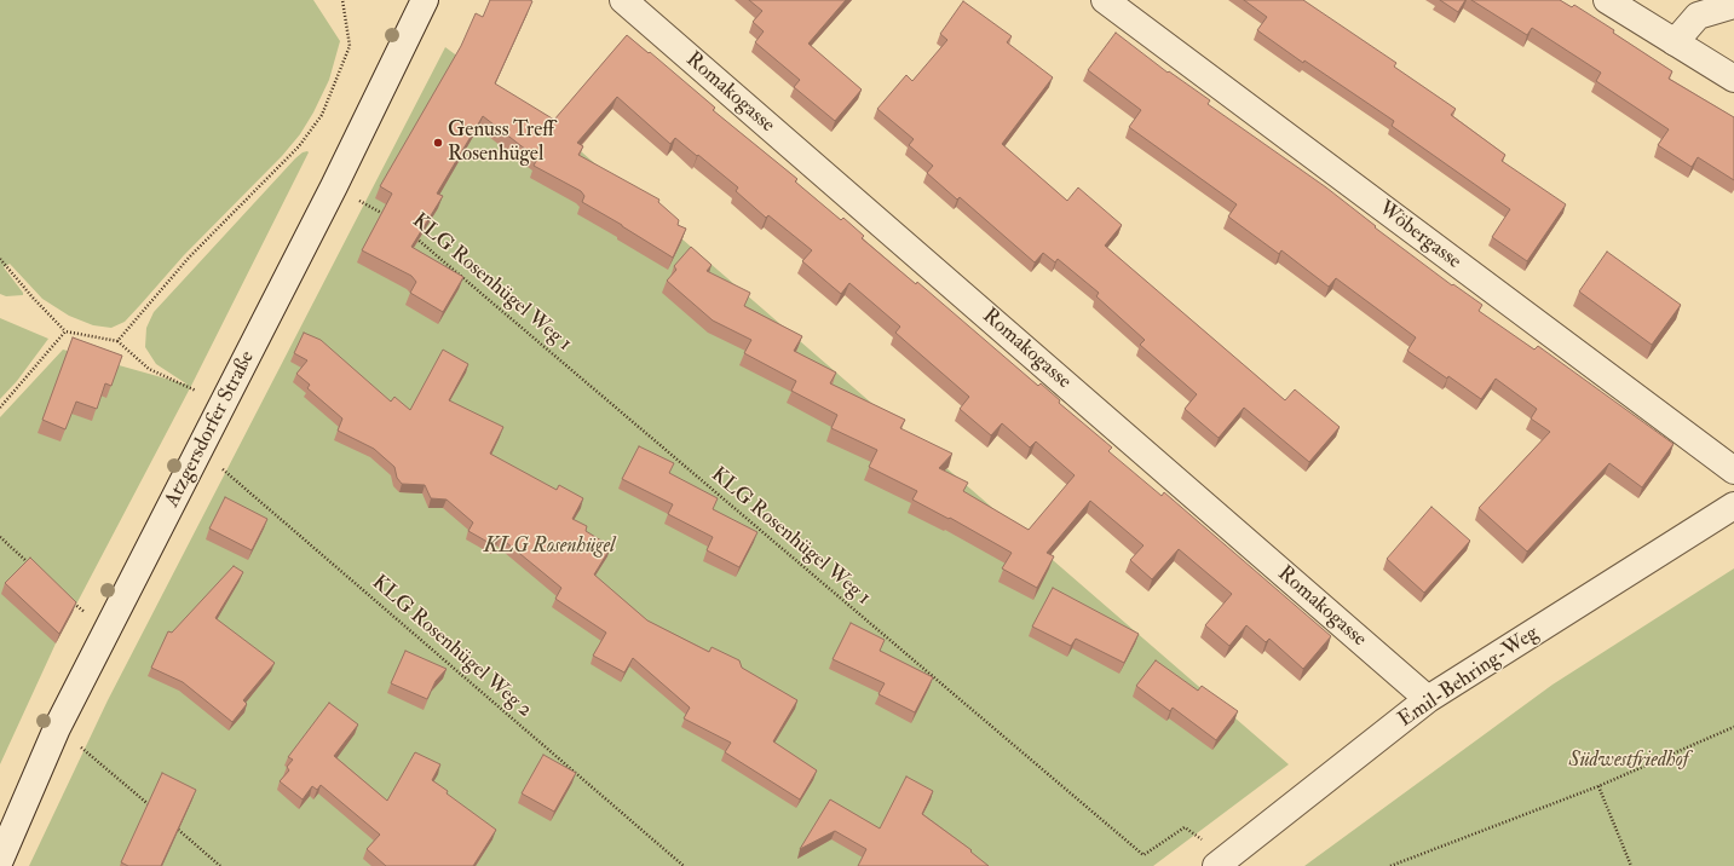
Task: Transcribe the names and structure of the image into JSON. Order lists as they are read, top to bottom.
{
  "streets": {
    "street": [
      "Romakogasse",
      "Wöbergasse",
      "Atzgersdorfer Straße",
      "Emil-Behring-Weg"
    ],
    "path": ["KLG Rosenhügel Weg 1", "KLG Rosenhügel Weg 2"]
  },
  "crossings": [
    ["Romakogasse", "Emil-Behring-Weg"],
    ["KLG Rosenhügel Weg 1", "Atzgersdorfer Straße"],
    ["KLG Rosenhügel Weg 1", "Emil-Behring-Weg"],
    ["Atzgersdorfer Straße", "KLG Rosenhügel Weg 2"]
  ],
  "parks": ["KLG Rosenhügel", "Südwestfriedhof"],
  "places": ["Genuss Treff Rosenhügel"]
}
